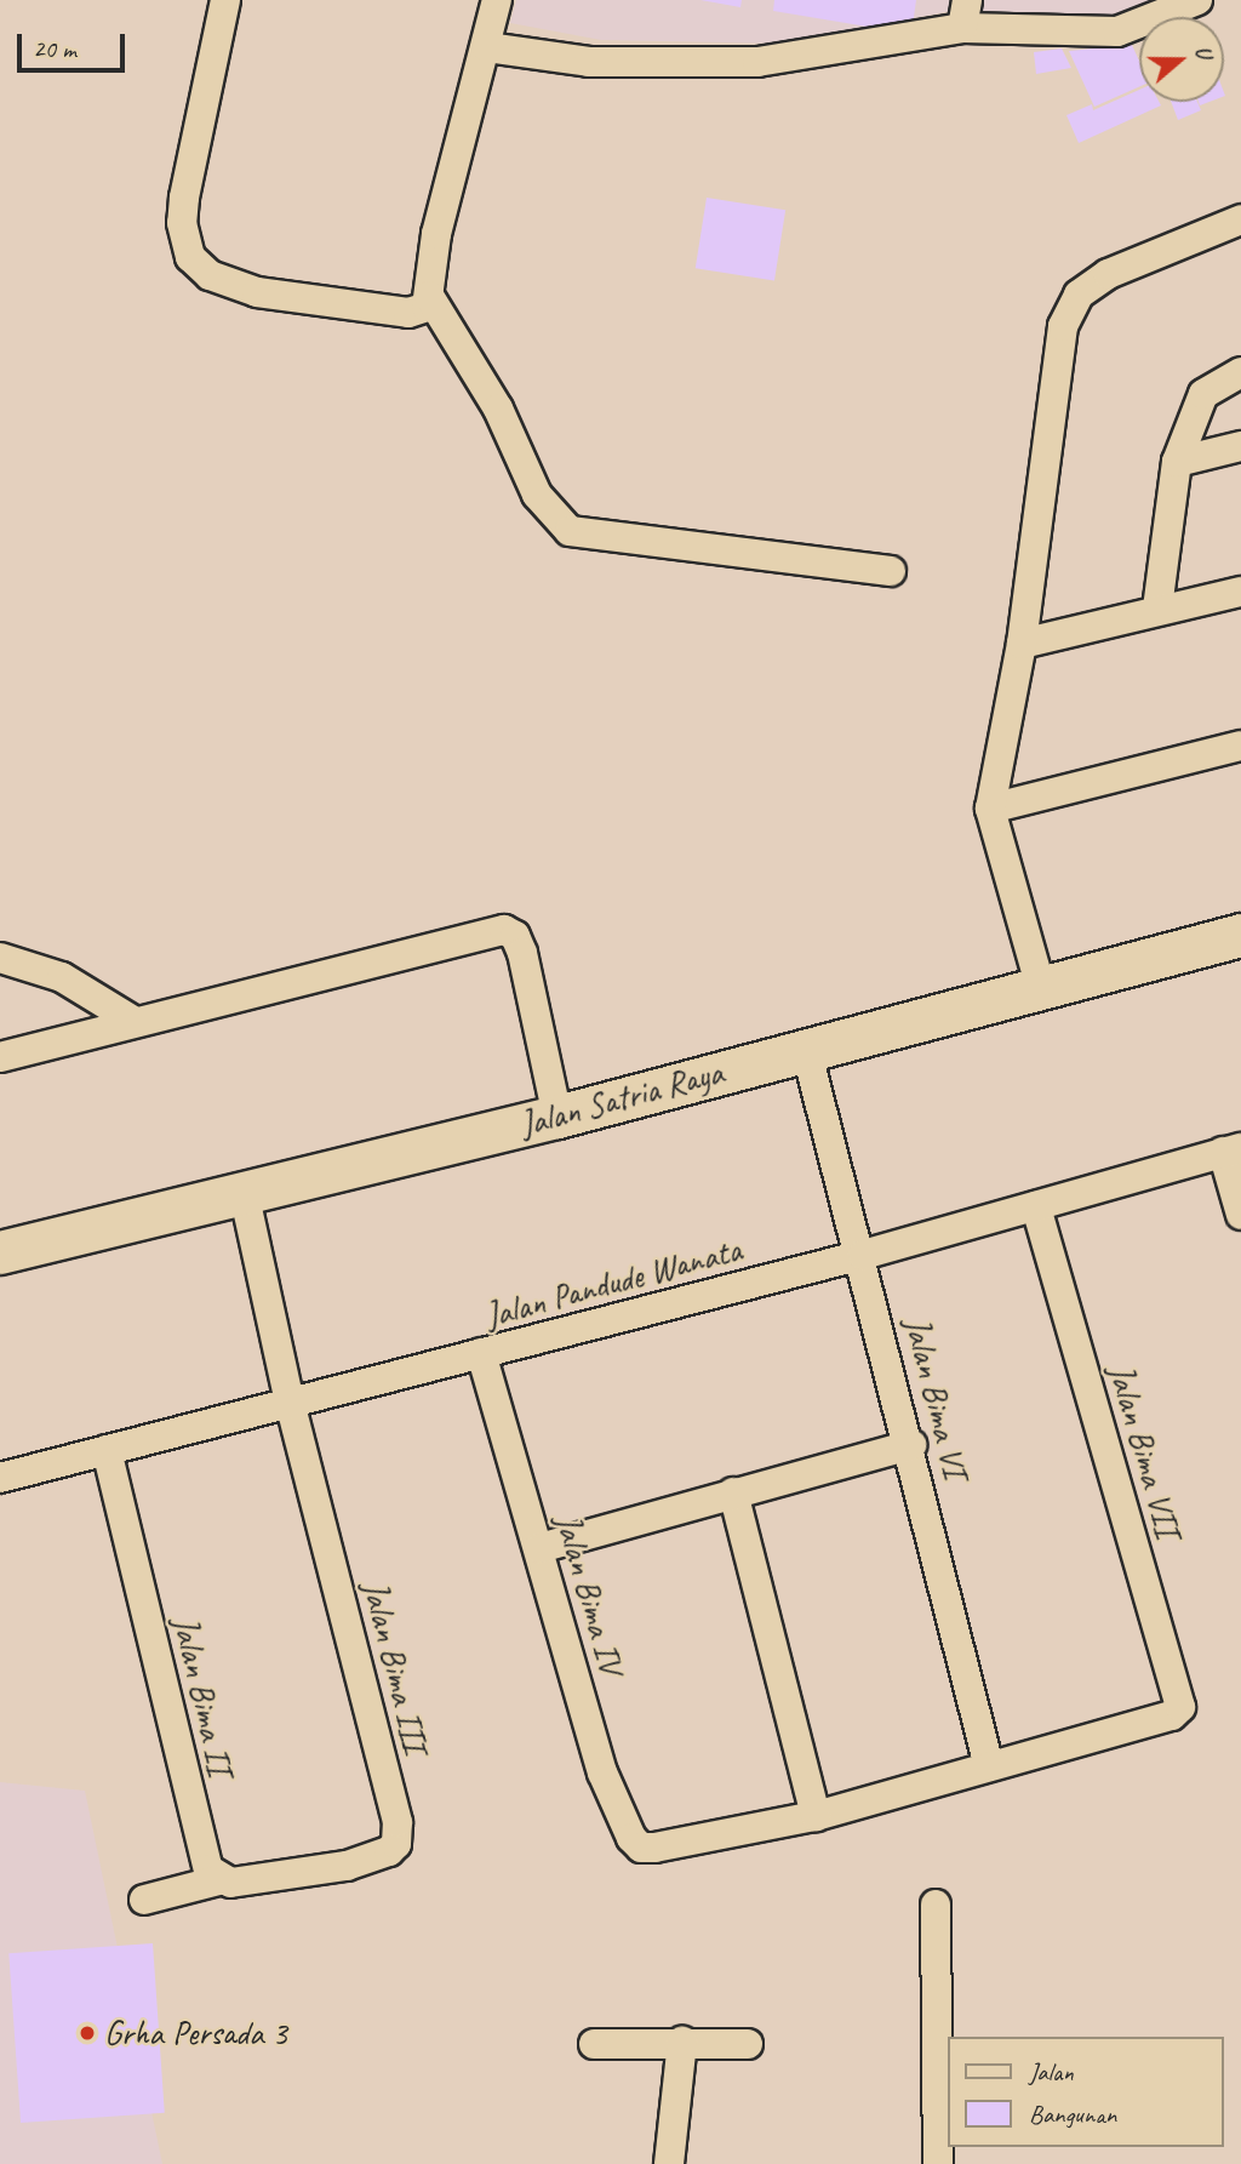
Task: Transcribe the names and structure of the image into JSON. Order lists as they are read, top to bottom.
{
  "streets": {
    "street": [
      "Jalan Satria Raya",
      "Jalan Pandude Wanata",
      "Jalan Bima VI",
      "Jalan Bima VII",
      "Jalan Bima IV",
      "Jalan Bima III",
      "Jalan Bima II"
    ]
  },
  "crossings": [
    ["Jalan Satria Raya", "Jalan Bima VI"],
    ["Jalan Satria Raya", "Jalan Bima III"],
    ["Jalan Pandude Wanata", "Jalan Bima VI"],
    ["Jalan Pandude Wanata", "Jalan Bima VII"],
    ["Jalan Pandude Wanata", "Jalan Bima IV"],
    ["Jalan Pandude Wanata", "Jalan Bima III"],
    ["Jalan Pandude Wanata", "Jalan Bima II"],
    ["Jalan Bima VI", "Jalan Bima VII"],
    ["Jalan Bima III", "Jalan Bima II"]
  ],
  "places": ["Grha Persada 3"],
  "legend": ["Jalan", "Bangunan"],
  "scale_bar": "20 m",
  "north": "right"
}
